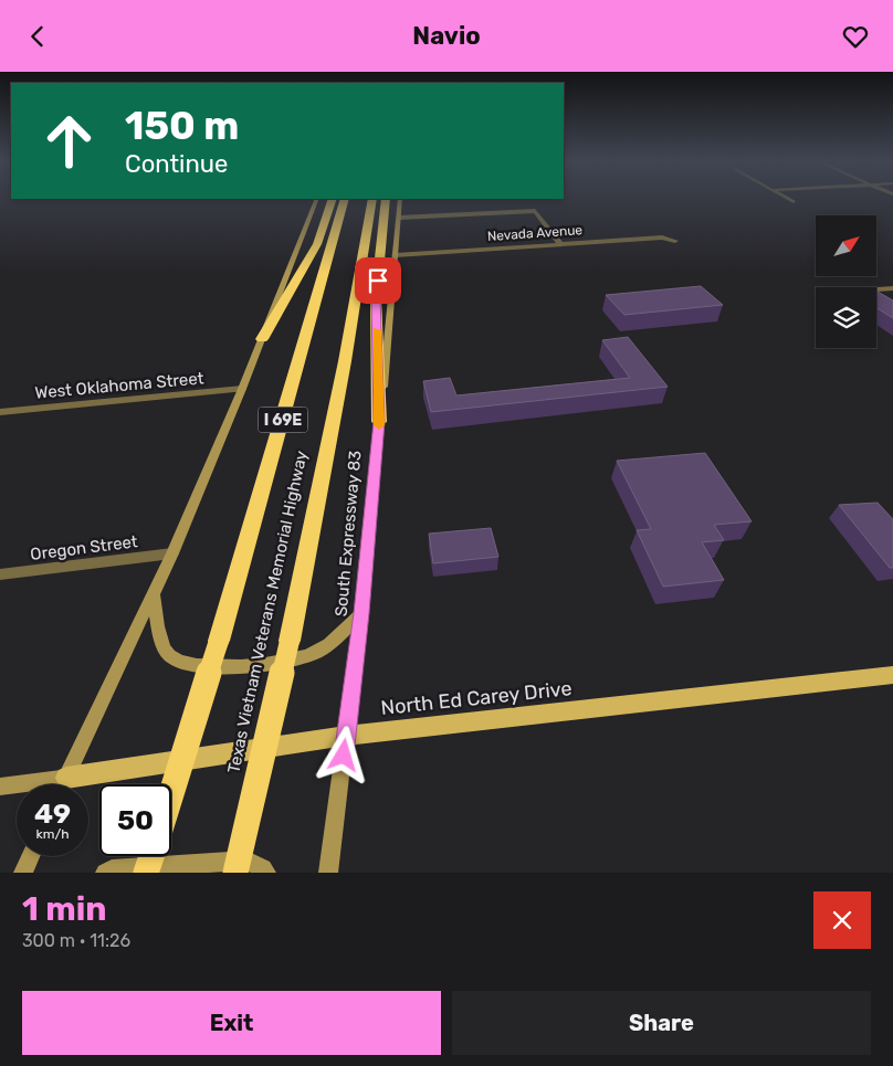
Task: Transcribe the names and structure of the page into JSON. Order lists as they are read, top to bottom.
{
  "streets": {
    "highway": ["I 69E", "Texas Vietnam Veterans Memorial Highway"],
    "main road": ["South Expressway 83", "North Ed Carey Drive"],
    "street": ["Nevada Avenue", "West Oklahoma Street", "Oregon Street"]
  },
  "crossings": [
    ["Nevada Avenue", "South Expressway 83"],
    ["South Expressway 83", "North Ed Carey Drive"]
  ],
  "north": "top right",
  "page": {
    "header": "Navio",
    "turn": ["150 m", "Continue"],
    "speed": "49 km/h",
    "limit": "50",
    "heading": ["1 min", "300 m · 11:26"],
    "buttons": ["Exit", "Share"]
  }
}
